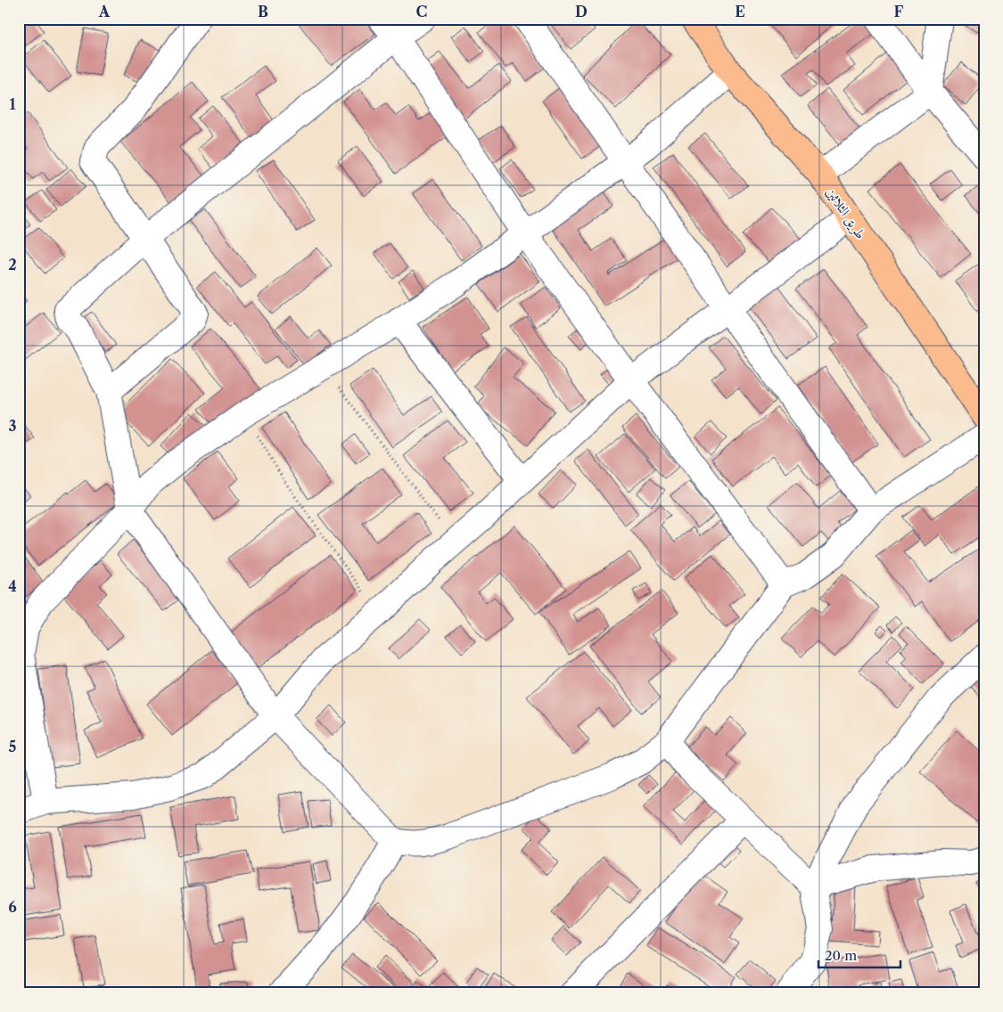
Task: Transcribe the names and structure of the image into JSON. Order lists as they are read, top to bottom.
{
  "streets": {
    "main road": ["طريق الثلاثين"]
  },
  "scale_bar": "20 m",
  "grid": {
    "columns": [
      "A",
      "B",
      "C",
      "D",
      "E",
      "F"
    ],
    "rows": [
      "1",
      "2",
      "3",
      "4",
      "5",
      "6"
    ]
  }
}
